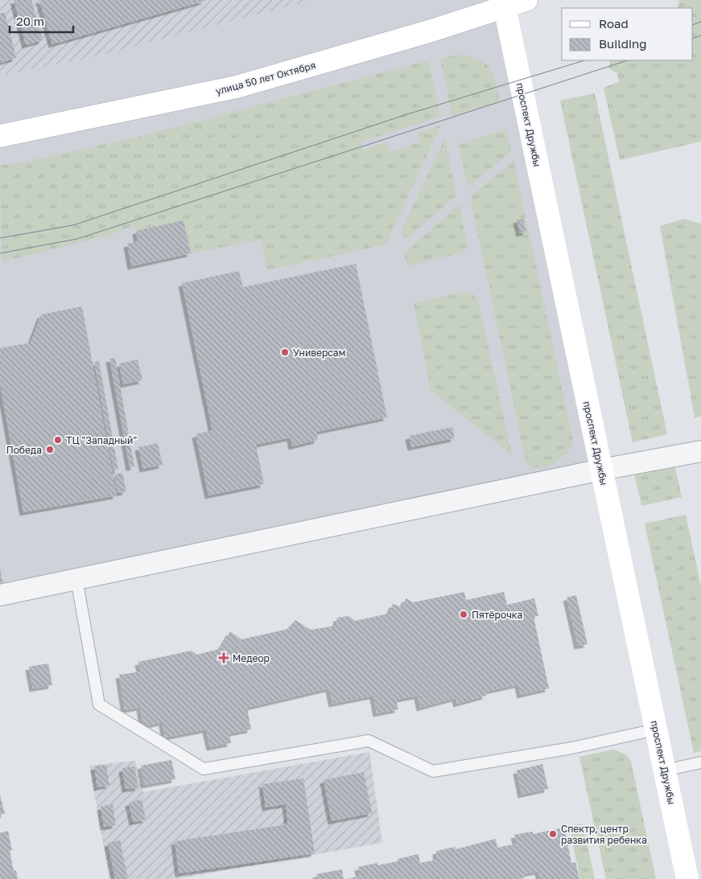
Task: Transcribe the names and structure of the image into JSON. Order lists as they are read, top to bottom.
{
  "streets": {
    "main road": ["улица 50 лет Октября", "проспект Дружбы"]
  },
  "crossings": [
    ["улица 50 лет Октября", "проспект Дружбы"]
  ],
  "places": {
    "other": [
      "Универсам",
      "ТЦ \"Западный\"",
      "Победа",
      "Пятёрочка",
      "Спектр, центр развития ребенка"
    ],
    "health": ["Медеор"]
  },
  "legend": ["Road", "Building"],
  "scale_bar": "20 m"
}
